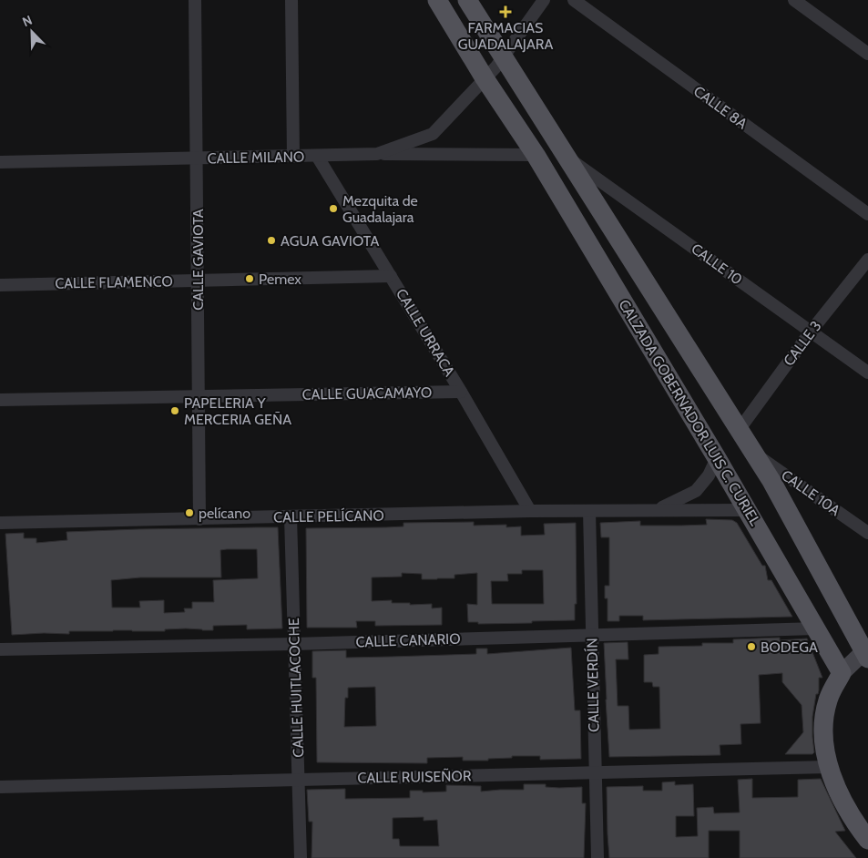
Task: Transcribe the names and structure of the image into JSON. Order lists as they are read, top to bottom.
{
  "streets": {
    "main road": ["CALZADA GOBERNADOR LUIS C. CURIEL"],
    "street": [
      "CALLE 8A",
      "CALLE MILANO",
      "CALLE GAVIOTA",
      "CALLE 10",
      "CALLE FLAMENCO",
      "CALLE URRACA",
      "CALLE 3",
      "CALLE GUACAMAYO",
      "CALLE 10A",
      "CALLE PELÍCANO",
      "CALLE CANARIO",
      "CALLE VERDÍN",
      "CALLE HUITLACOCHE",
      "CALLE RUISEÑOR"
    ]
  },
  "crossings": [
    ["CALLE MILANO", "CALLE GAVIOTA"],
    ["CALLE MILANO", "CALLE URRACA"],
    ["CALLE MILANO", "CALZADA GOBERNADOR LUIS C. CURIEL"],
    ["CALLE GAVIOTA", "CALLE FLAMENCO"],
    ["CALLE GAVIOTA", "CALLE GUACAMAYO"],
    ["CALLE GAVIOTA", "CALLE PELÍCANO"],
    ["CALLE 10", "CALLE 3"],
    ["CALLE 10", "CALZADA GOBERNADOR LUIS C. CURIEL"],
    ["CALLE FLAMENCO", "CALLE URRACA"],
    ["CALLE URRACA", "CALLE GUACAMAYO"],
    ["CALLE URRACA", "CALLE PELÍCANO"],
    ["CALLE 3", "CALZADA GOBERNADOR LUIS C. CURIEL"],
    ["CALZADA GOBERNADOR LUIS C. CURIEL", "CALLE 10A"],
    ["CALZADA GOBERNADOR LUIS C. CURIEL", "CALLE PELÍCANO"],
    ["CALZADA GOBERNADOR LUIS C. CURIEL", "CALLE CANARIO"],
    ["CALLE PELÍCANO", "CALLE VERDÍN"],
    ["CALLE PELÍCANO", "CALLE HUITLACOCHE"],
    ["CALLE CANARIO", "CALLE VERDÍN"],
    ["CALLE CANARIO", "CALLE HUITLACOCHE"],
    ["CALLE VERDÍN", "CALLE RUISEÑOR"],
    ["CALLE HUITLACOCHE", "CALLE RUISEÑOR"]
  ],
  "places": {
    "health": ["FARMACIAS GUADALAJARA"],
    "other": [
      "Mezquita de Guadalajara",
      "AGUA GAVIOTA",
      "Pemex",
      "PAPELERIA Y MERCERIA GEÑA",
      "pelícano",
      "BODEGA"
    ]
  },
  "north": "top left"
}
